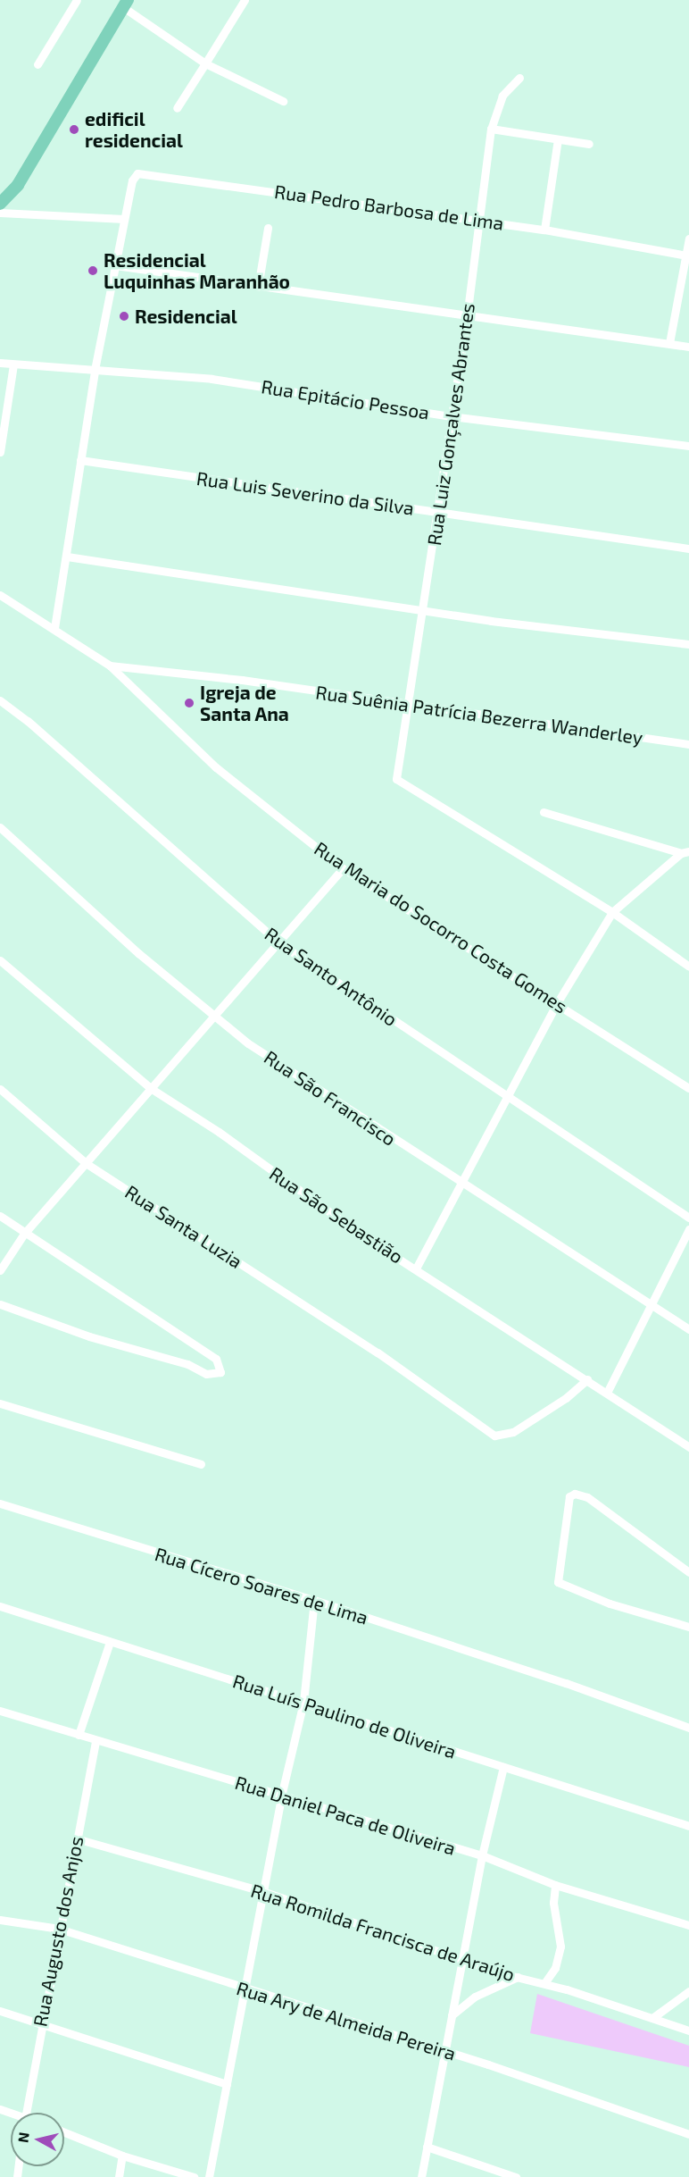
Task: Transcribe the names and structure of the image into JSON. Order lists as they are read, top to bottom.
{
  "streets": {
    "street": [
      "Rua Pedro Barbosa de Lima",
      "Rua Epitácio Pessoa",
      "Rua Luiz Gonçalves Abrantes",
      "Rua Luis Severino da Silva",
      "Rua Suênia Patrícia Bezerra Wanderley",
      "Rua Maria do Socorro Costa Gomes",
      "Rua Santo Antônio",
      "Rua São Francisco",
      "Rua São Sebastião",
      "Rua Santa Luzia",
      "Rua Cícero Soares de Lima",
      "Rua Luís Paulino de Oliveira",
      "Rua Daniel Paca de Oliveira",
      "Rua Augusto dos Anjos",
      "Rua Romilda Francisca de Araújo",
      "Rua Ary de Almeida Pereira"
    ]
  },
  "crossings": [
    ["Rua Pedro Barbosa de Lima", "Rua Epitácio Pessoa"],
    ["Rua Pedro Barbosa de Lima", "Rua Luiz Gonçalves Abrantes"],
    ["Rua Pedro Barbosa de Lima", "Rua Luis Severino da Silva"],
    ["Rua Pedro Barbosa de Lima", "Rua Maria do Socorro Costa Gomes"],
    ["Rua Epitácio Pessoa", "Rua Luiz Gonçalves Abrantes"],
    ["Rua Luiz Gonçalves Abrantes", "Rua Luis Severino da Silva"],
    ["Rua Luiz Gonçalves Abrantes", "Rua Suênia Patrícia Bezerra Wanderley"],
    ["Rua Suênia Patrícia Bezerra Wanderley", "Rua Maria do Socorro Costa Gomes"],
    ["Rua São Sebastião", "Rua Santa Luzia"],
    ["Rua Daniel Paca de Oliveira", "Rua Augusto dos Anjos"],
    ["Rua Augusto dos Anjos", "Rua Romilda Francisca de Araújo"],
    ["Rua Augusto dos Anjos", "Rua Ary de Almeida Pereira"]
  ],
  "places": [
    "edificil residencial",
    "Residencial Luquinhas Maranhão",
    "Residencial",
    "Igreja de Santa Ana"
  ],
  "north": "left"
}
